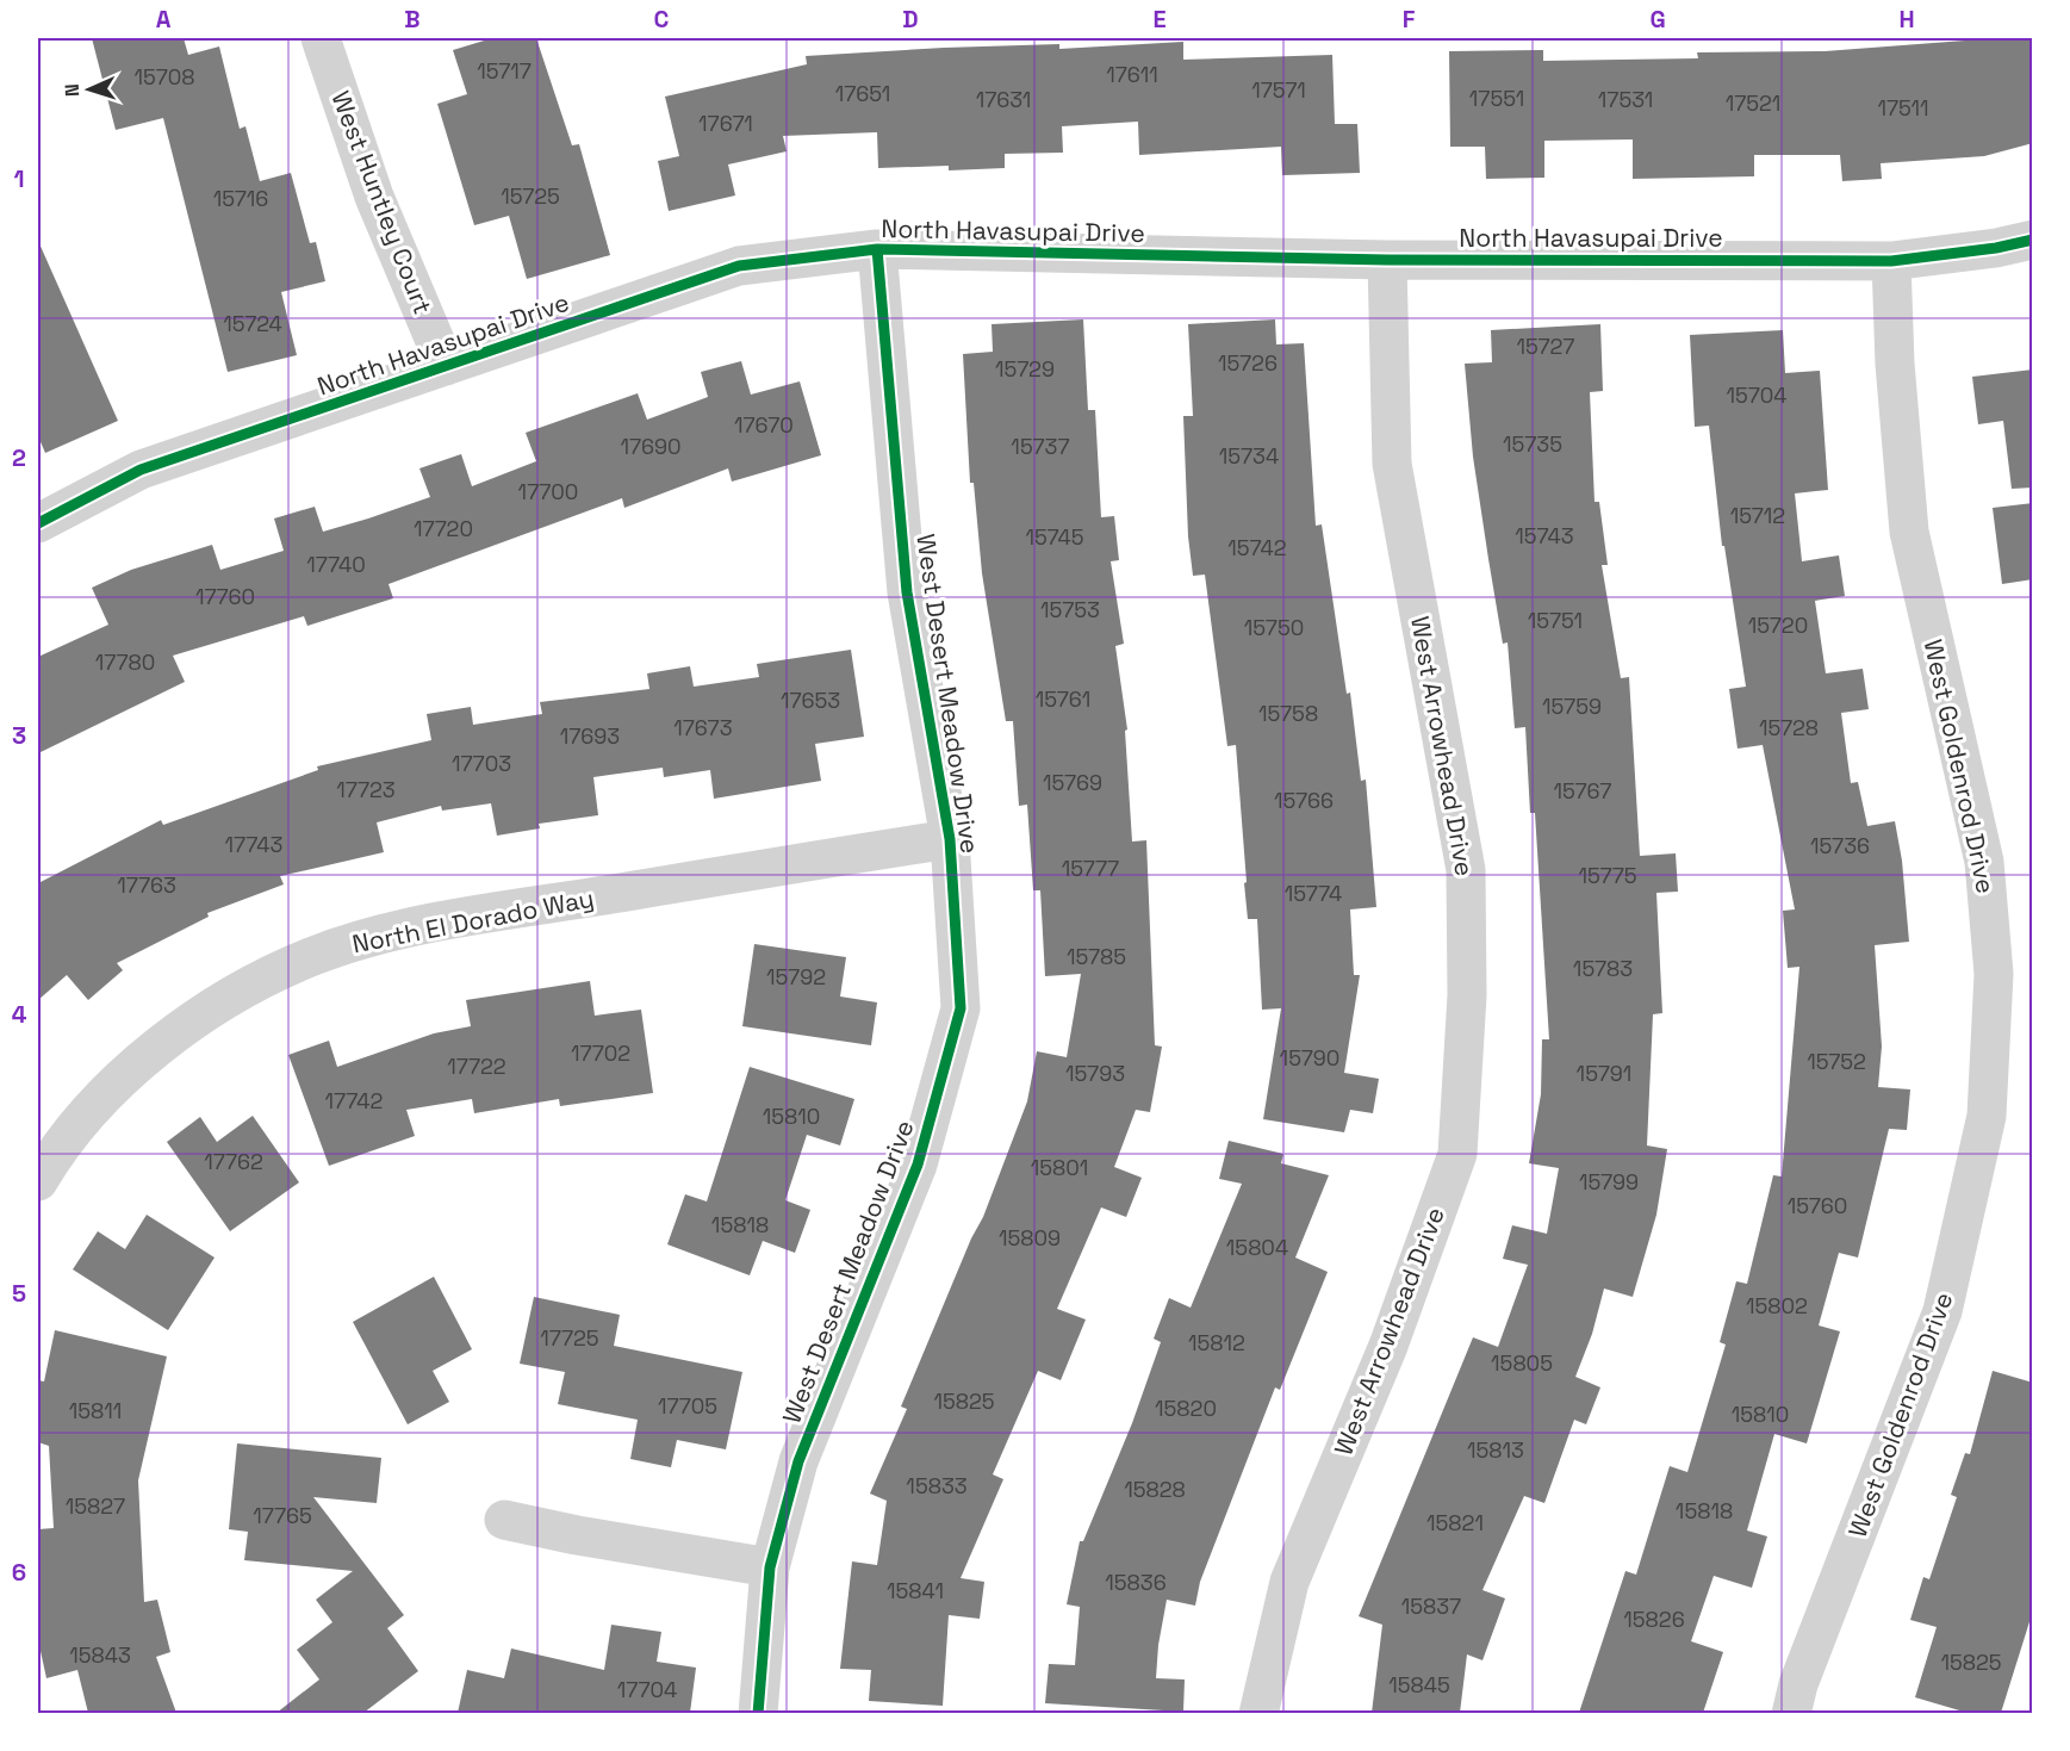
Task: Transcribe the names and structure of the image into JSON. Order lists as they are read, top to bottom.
{
  "streets": {
    "street": [
      "West Huntley Court",
      "North Havasupai Drive",
      "West Desert Meadow Drive",
      "West Arrowhead Drive",
      "West Goldenrod Drive",
      "North El Dorado Way"
    ]
  },
  "crossings": [
    ["West Huntley Court", "North Havasupai Drive"],
    ["North Havasupai Drive", "West Desert Meadow Drive"],
    ["North Havasupai Drive", "West Arrowhead Drive"],
    ["North Havasupai Drive", "West Goldenrod Drive"],
    ["West Desert Meadow Drive", "North El Dorado Way"]
  ],
  "house_numbers": [
    "15717",
    "17611",
    "15708",
    "17571",
    "17651",
    "17551",
    "17631",
    "17531",
    "17521",
    "17511",
    "17671",
    "15725",
    "15716",
    "15724",
    "15727",
    "15726",
    "15729",
    "15704",
    "17670",
    "15735",
    "17690",
    "15737",
    "15734",
    "17700",
    "15712",
    "17720",
    "15743",
    "15745",
    "15742",
    "17740",
    "17760",
    "15753",
    "15751",
    "15720",
    "15750",
    "17780",
    "15761",
    "17653",
    "15759",
    "15758",
    "17673",
    "15728",
    "17693",
    "17703",
    "15769",
    "17723",
    "15767",
    "15766",
    "17743",
    "15736",
    "15777",
    "15775",
    "17763",
    "15774",
    "15785",
    "15783",
    "15792",
    "17702",
    "15790",
    "15752",
    "17722",
    "15793",
    "15791",
    "17742",
    "15810",
    "17762",
    "15801",
    "15799",
    "15760",
    "15818",
    "15809",
    "15804",
    "15802",
    "17725",
    "15812",
    "15805",
    "15825",
    "17705",
    "15820",
    "15811",
    "15810",
    "15813",
    "15833",
    "15828",
    "15827",
    "15818",
    "17765",
    "15821",
    "15836",
    "15841",
    "15837",
    "15826",
    "15843",
    "15825",
    "15845",
    "17704"
  ],
  "north": "left",
  "grid": {
    "columns": [
      "A",
      "B",
      "C",
      "D",
      "E",
      "F",
      "G",
      "H"
    ],
    "rows": [
      "1",
      "2",
      "3",
      "4",
      "5",
      "6"
    ]
  }
}
